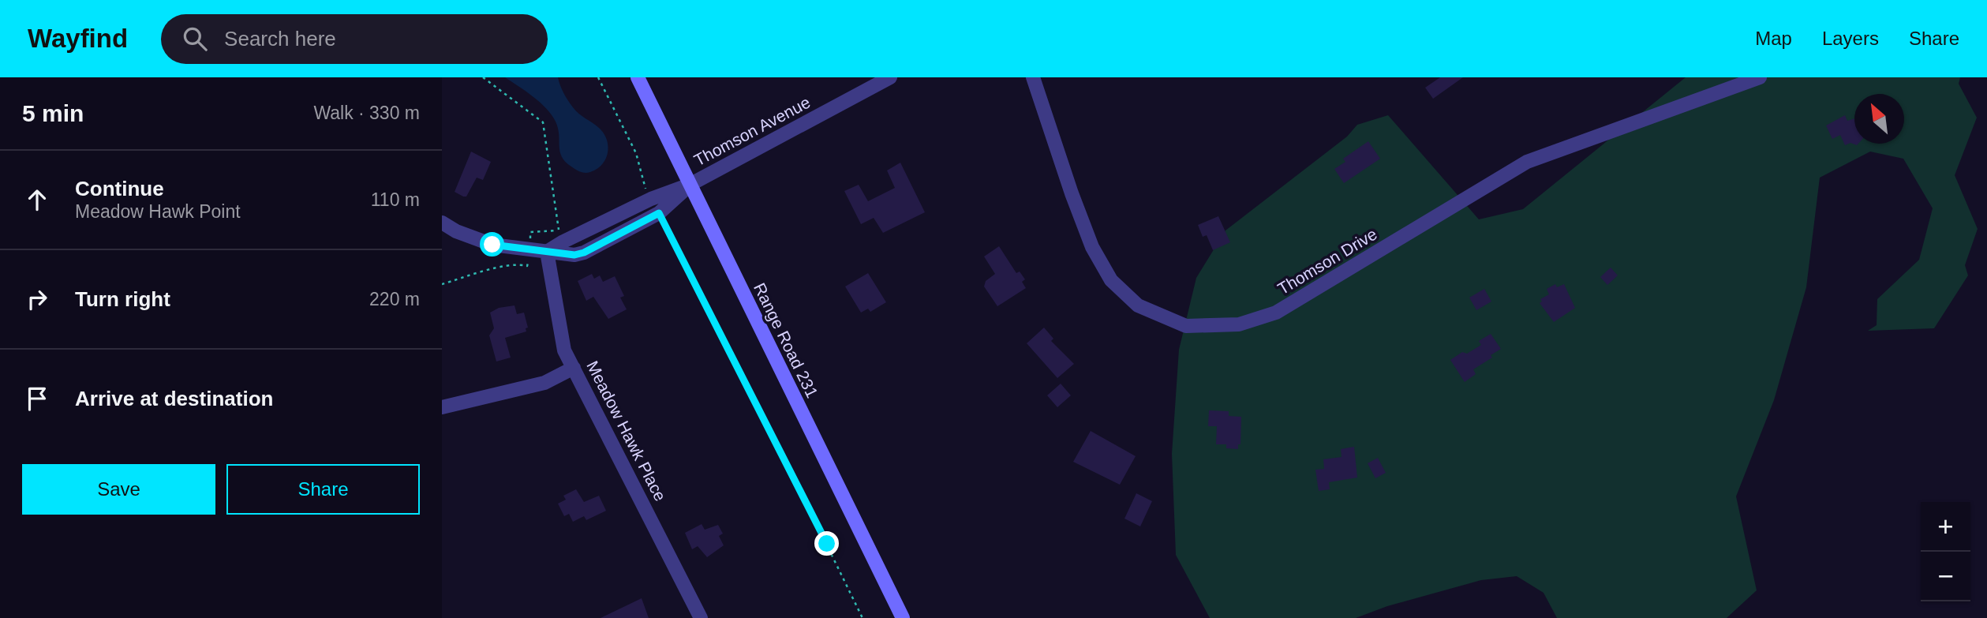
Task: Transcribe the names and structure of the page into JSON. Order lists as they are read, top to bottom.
{
  "streets": {
    "street": [
      "Thomson Avenue",
      "Thomson Drive",
      "Range Road 231",
      "Meadow Hawk Place"
    ]
  },
  "crossings": [
    ["Thomson Avenue", "Range Road 231"]
  ],
  "north": "top left",
  "page": {
    "header": "Wayfind",
    "search": "Search here",
    "nav": ["Map", "Layers", "Share"],
    "heading": ["5 min", "Walk · 330 m"],
    "list": [
      ["Continue", "Meadow Hawk Point", "110 m"],
      ["Turn right", "220 m"],
      "Arrive at destination"
    ],
    "buttons": ["Save", "Share"],
    "map_buttons": ["+", "−"]
  }
}
